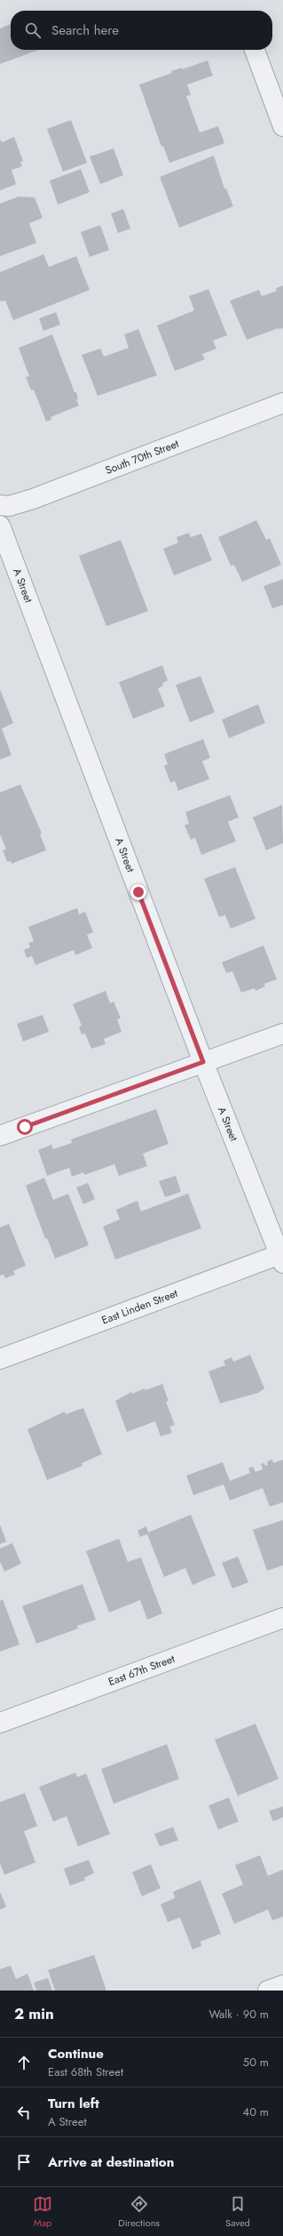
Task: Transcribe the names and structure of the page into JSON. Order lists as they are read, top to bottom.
{
  "streets": {
    "street": [
      "South 70th Street",
      "A Street",
      "East Linden Street",
      "East 67th Street"
    ]
  },
  "crossings": [
    ["A Street", "East Linden Street"]
  ],
  "page": {
    "search": "Search here",
    "heading": ["2 min", "Walk · 90 m"],
    "list": [
      ["Continue", "East 68th Street", "50 m"],
      ["Turn left", "A Street", "40 m"],
      "Arrive at destination"
    ],
    "nav": ["Map", "Directions", "Saved"]
  }
}
